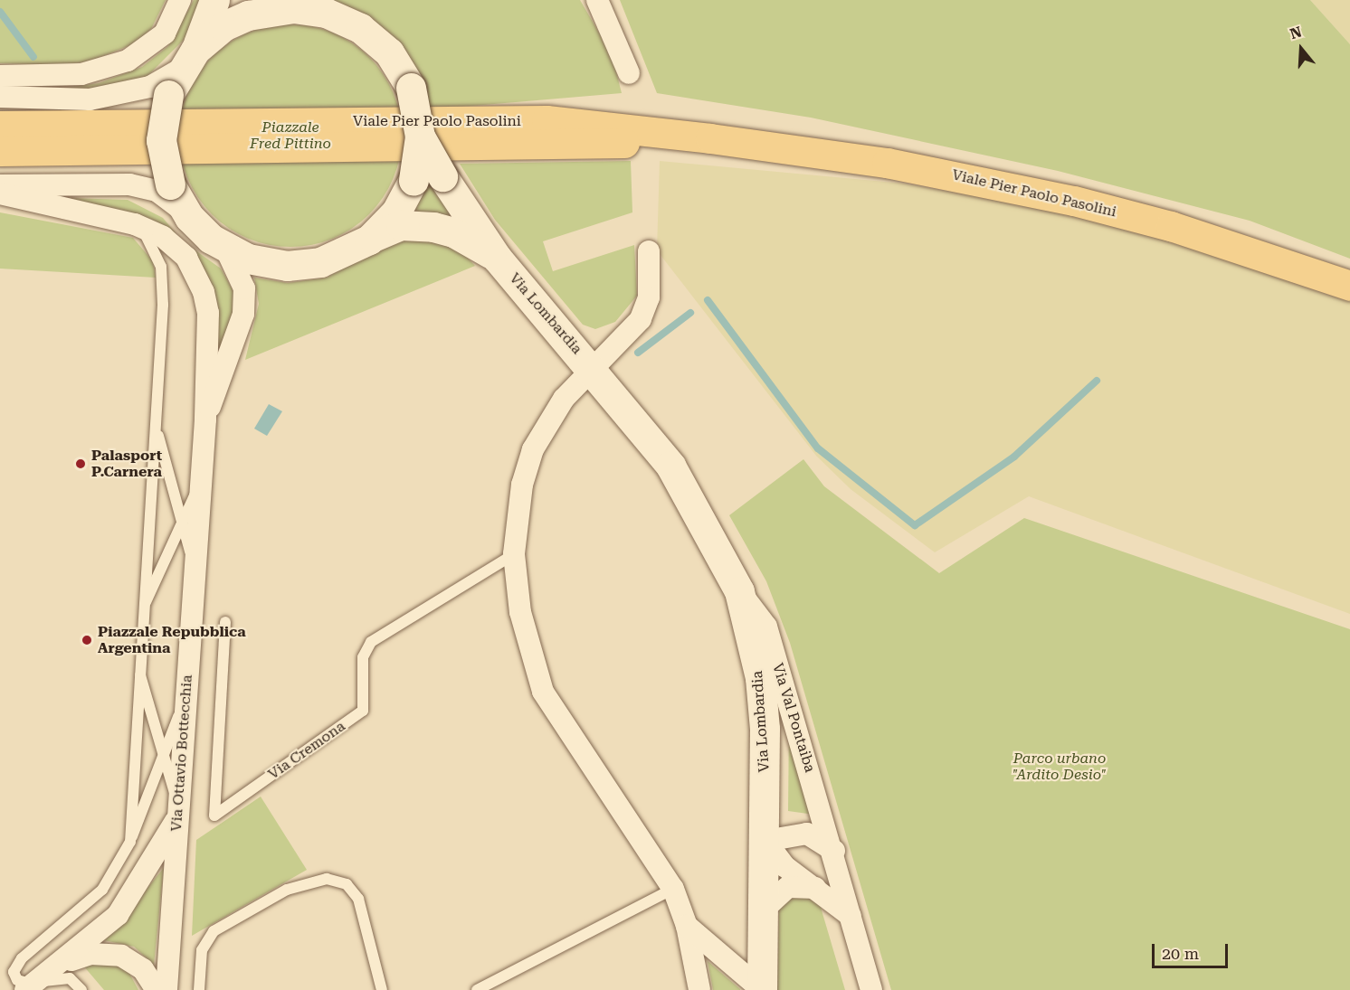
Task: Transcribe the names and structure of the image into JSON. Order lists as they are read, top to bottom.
{
  "streets": {
    "main road": ["Viale Pier Paolo Pasolini"],
    "street": ["Via Lombardia", "Via Val Pontaiba", "Via Ottavio Bottecchia"],
    "lane": ["Via Cremona"]
  },
  "crossings": [
    ["Via Lombardia", "Via Val Pontaiba"]
  ],
  "parks": ["Piazzale Fred Pittino", "Parco urbano \"Ardito Desio\""],
  "places": ["Palasport P.Carnera", "Piazzale Repubblica Argentina"],
  "scale_bar": "20 m",
  "north": "top"
}
